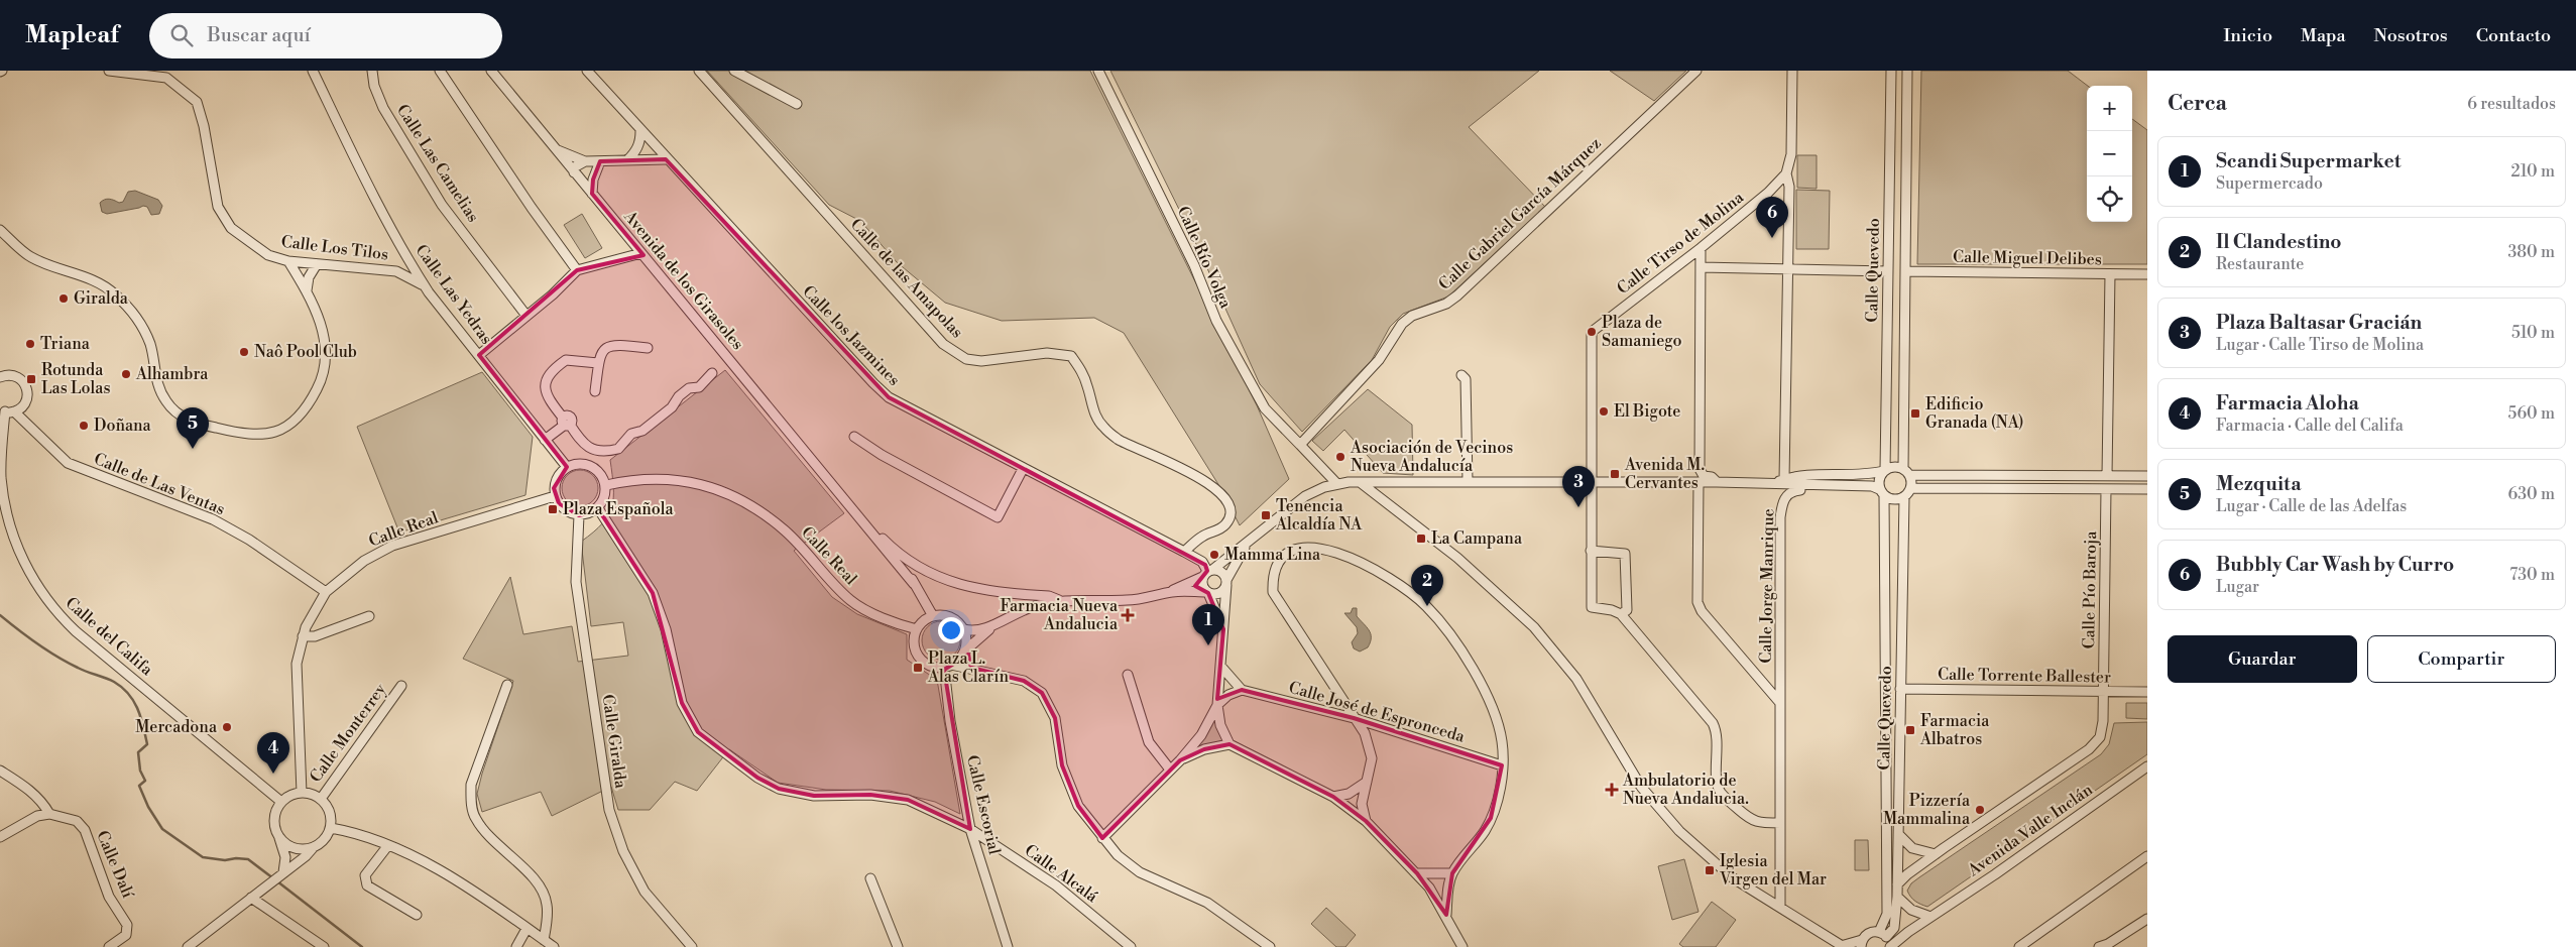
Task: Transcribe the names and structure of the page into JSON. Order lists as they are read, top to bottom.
{
  "streets": {
    "street": [
      "Calle Las Camelias",
      "Calle Gabriel García Márquez",
      "Calle Tirso de Molina",
      "Calle Los Tilos",
      "Calle Río Volga",
      "Calle Miguel Delibes",
      "Calle Quevedo",
      "Calle de las Amapolas",
      "Avenida de los Girasoles",
      "Calle Las Yedras",
      "Calle los Jazmines",
      "Calle de Las Ventas",
      "Calle Real",
      "Calle Jorge Manrique",
      "Calle Pío Baroja",
      "Calle del Califa",
      "Calle Torrente Ballester",
      "Calle José de Espronceda",
      "Calle Monterrey",
      "Calle Giralda",
      "Calle Escorial",
      "Avenida Valle Inclán",
      "Calle Dalí",
      "Calle Alcalá"
    ]
  },
  "crossings": [
    ["Calle Gabriel García Márquez", "Calle Río Volga"],
    ["Calle Los Tilos", "Calle Las Yedras"],
    ["Calle Miguel Delibes", "Calle Quevedo"],
    ["Calle Quevedo", "Calle Pío Baroja"],
    ["Calle Quevedo", "Calle Torrente Ballester"],
    ["Calle Quevedo", "Avenida Valle Inclán"],
    ["Calle de las Amapolas", "Calle los Jazmines"],
    ["Avenida de los Girasoles", "Calle Real"],
    ["Avenida de los Girasoles", "Calle Escorial"],
    ["Calle Las Yedras", "Calle Real"],
    ["Calle Las Yedras", "Calle Giralda"],
    ["Calle Las Yedras", "Calle Alcalá"],
    ["Calle de Las Ventas", "Calle Real"],
    ["Calle de Las Ventas", "Calle del Califa"],
    ["Calle Real", "Calle del Califa"],
    ["Calle Real", "Calle Monterrey"],
    ["Calle Real", "Calle Giralda"],
    ["Calle Real", "Calle Escorial"],
    ["Calle Real", "Calle Alcalá"],
    ["Calle Pío Baroja", "Calle Torrente Ballester"],
    ["Calle del Califa", "Calle Monterrey"],
    ["Calle Giralda", "Calle Alcalá"],
    ["Calle Escorial", "Calle Alcalá"]
  ],
  "places": {
    "other": [
      "Giralda",
      "Plaza de Samaniego",
      "Triana",
      "Naô Pool Club",
      "Alhambra",
      "El Bigote",
      "Doñana",
      "Asociación de Vecinos Nueva Andalucía",
      "Mamma Lina",
      "Mercadona",
      "Pizzería Mammalina"
    ],
    "transit": [
      "Rotunda Las Lolas",
      "Edificio Granada (NA)",
      "Avenida M. Cervantes",
      "Plaza Española",
      "Tenencia Alcaldía NA",
      "La Campana",
      "Plaza L. Alas Clarín",
      "Farmacia Albatros",
      "Iglesia Virgen del Mar"
    ],
    "health": ["Farmacia Nueva Andalucia", "Ambulatorio de Nueva Andalucia."]
  },
  "page": {
    "header": "Mapleaf",
    "search": "Buscar aquí",
    "nav": [
      "Inicio",
      "Mapa",
      "Nosotros",
      "Contacto"
    ],
    "heading": ["Cerca", "6 resultados"],
    "map_buttons": ["+", "−"],
    "list": [
      {
        "mark": "1",
        "name": "Scandi Supermarket",
        "note": "Supermercado",
        "value": "210 m"
      },
      {
        "mark": "2",
        "name": "Il Clandestino",
        "note": "Restaurante",
        "value": "380 m"
      },
      {
        "mark": "3",
        "name": "Plaza Baltasar Gracián",
        "note": "Lugar · Calle Tirso de Molina",
        "value": "510 m"
      },
      {
        "mark": "4",
        "name": "Farmacia Aloha",
        "note": "Farmacia · Calle del Califa",
        "value": "560 m"
      },
      {
        "mark": "5",
        "name": "Mezquita",
        "note": "Lugar · Calle de las Adelfas",
        "value": "630 m"
      },
      {
        "mark": "6",
        "name": "Bubbly Car Wash by Curro",
        "note": "Lugar",
        "value": "730 m"
      }
    ],
    "pins": [
      "6",
      "5",
      "3",
      "2",
      "1",
      "4"
    ],
    "buttons": ["Guardar", "Compartir"]
  }
}
